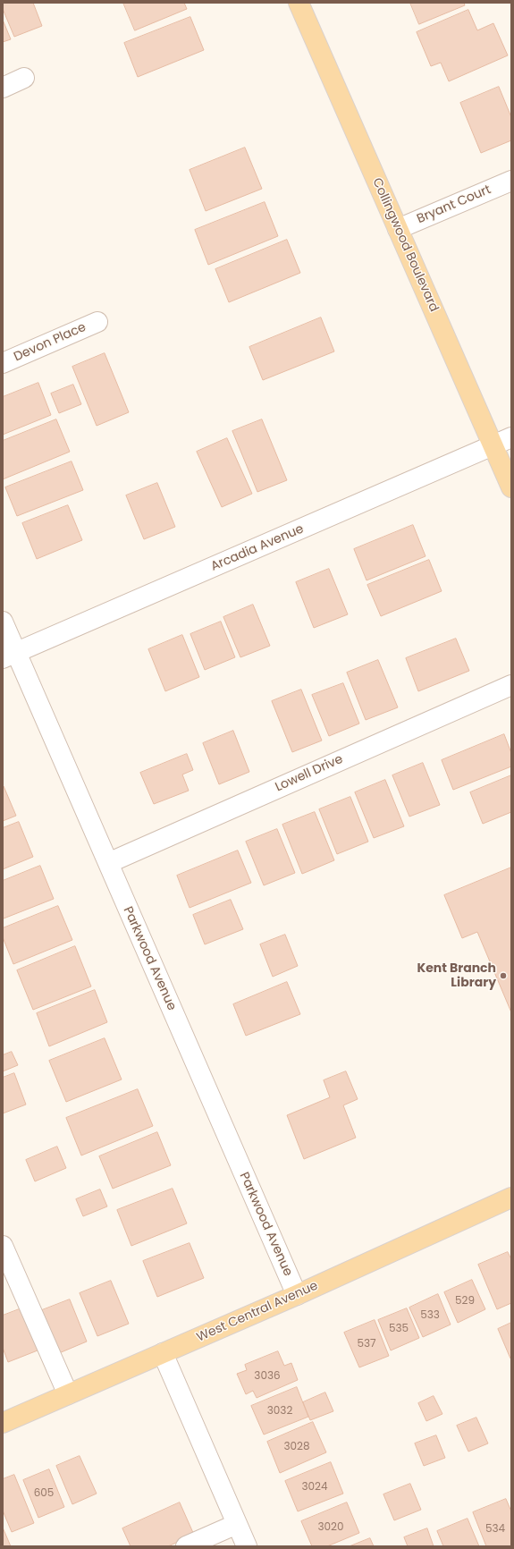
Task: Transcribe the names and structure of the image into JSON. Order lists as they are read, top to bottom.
{
  "streets": {
    "main road": ["Collingwood Boulevard", "West Central Avenue"],
    "street": [
      "Bryant Court",
      "Devon Place",
      "Arcadia Avenue",
      "Lowell Drive",
      "Parkwood Avenue"
    ]
  },
  "crossings": [
    ["Bryant Court", "Collingwood Boulevard"],
    ["Collingwood Boulevard", "Arcadia Avenue"],
    ["Arcadia Avenue", "Parkwood Avenue"],
    ["Lowell Drive", "Parkwood Avenue"],
    ["Parkwood Avenue", "West Central Avenue"]
  ],
  "places": ["Kent Branch Library"],
  "house_numbers": [
    "529",
    "533",
    "535",
    "537",
    "3036",
    "3032",
    "3028",
    "3024",
    "605",
    "3020",
    "534"
  ]
}
